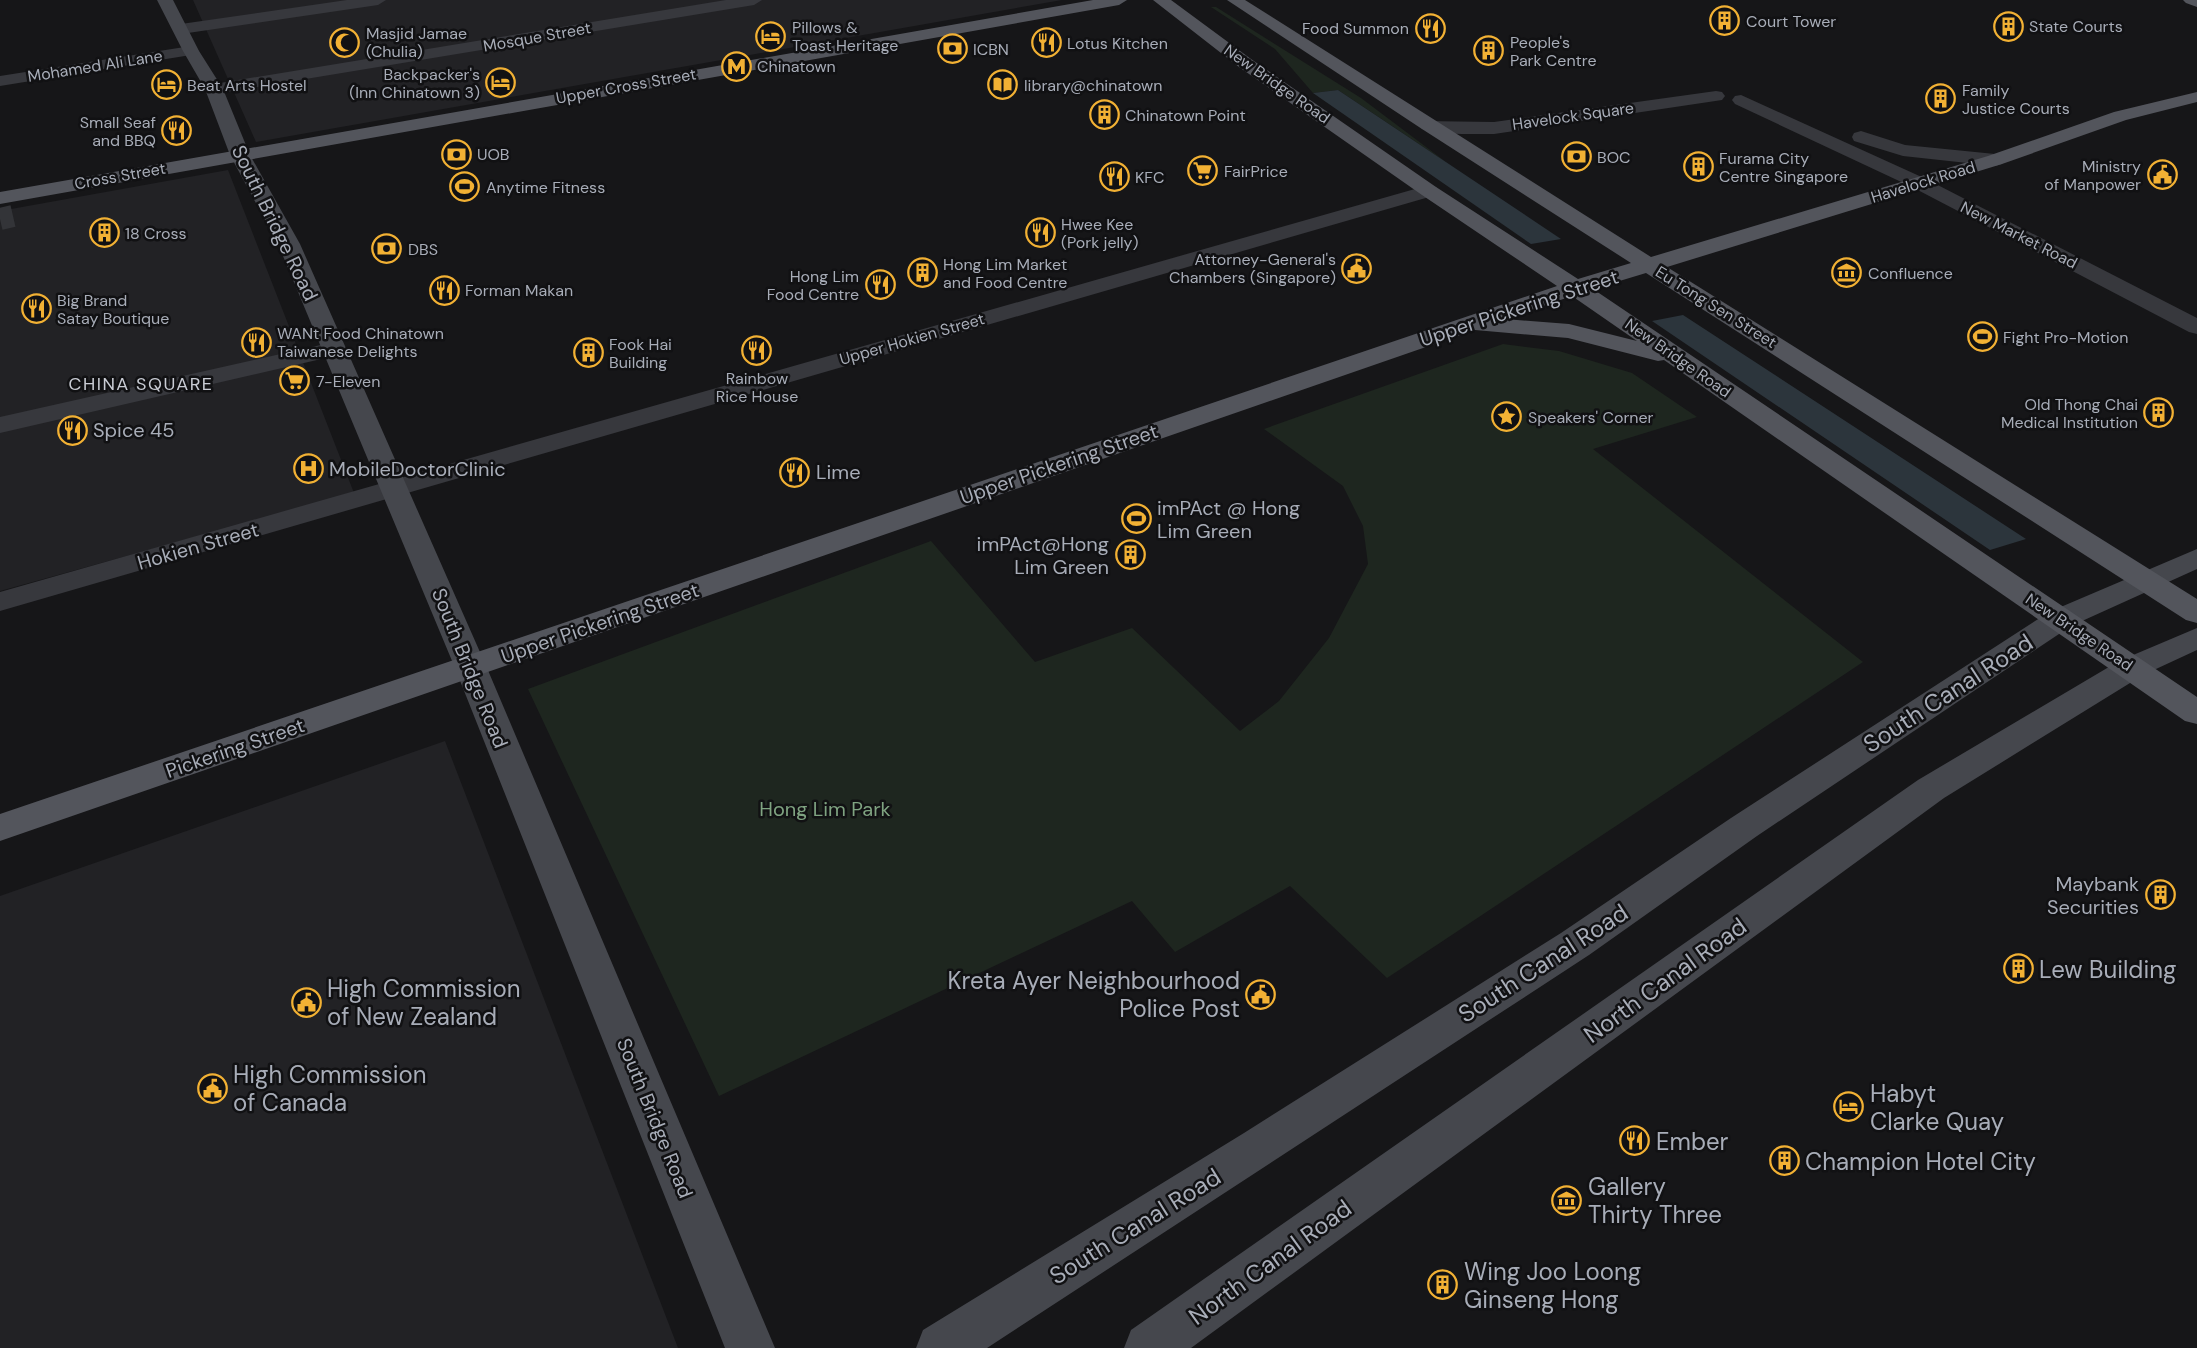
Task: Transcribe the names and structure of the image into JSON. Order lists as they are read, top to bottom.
{
  "streets": {
    "main road": [
      "New Bridge Road",
      "Upper Cross Street",
      "Cross Street",
      "Havelock Road",
      "South Bridge Road",
      "Eu Tong Sen Street",
      "Upper Pickering Street",
      "South Canal Road",
      "Pickering Street",
      "North Canal Road"
    ],
    "street": [
      "Mosque Street",
      "Mohamed Ali Lane",
      "Havelock Square",
      "New Market Road",
      "Upper Hokien Street",
      "Hokien Street"
    ]
  },
  "crossings": [
    ["Mosque Street", "South Bridge Road"],
    ["Mohamed Ali Lane", "South Bridge Road"],
    ["New Bridge Road", "Upper Pickering Street"],
    ["New Bridge Road", "Upper Hokien Street"],
    ["New Bridge Road", "South Canal Road"],
    ["New Bridge Road", "North Canal Road"],
    ["Upper Cross Street", "Cross Street"],
    ["Upper Cross Street", "South Bridge Road"],
    ["Havelock Square", "Eu Tong Sen Street"],
    ["Cross Street", "South Bridge Road"],
    ["Havelock Road", "New Market Road"],
    ["Havelock Road", "Eu Tong Sen Street"],
    ["Havelock Road", "Upper Pickering Street"],
    ["South Bridge Road", "Upper Pickering Street"],
    ["South Bridge Road", "Upper Hokien Street"],
    ["South Bridge Road", "Hokien Street"],
    ["South Bridge Road", "Pickering Street"],
    ["Eu Tong Sen Street", "Upper Pickering Street"],
    ["Eu Tong Sen Street", "South Canal Road"],
    ["Upper Pickering Street", "Pickering Street"],
    ["Upper Hokien Street", "Hokien Street"]
  ],
  "districts": ["CHINA SQUARE"],
  "parks": ["Hong Lim Park"],
  "places": {
    "building": [
      "Court Tower",
      "State Courts",
      "People's Park Centre",
      "Family Justice Courts",
      "Chinatown Point",
      "Furama City Centre Singapore",
      "18 Cross",
      "Hong Lim Market and Food Centre",
      "Fook Hai Building",
      "Old Thong Chai Medical Institution",
      "imPAct@Hong Lim Green",
      "Maybank Securities",
      "Lew Building",
      "Champion Hotel City",
      "Wing Joo Loong Ginseng Hong"
    ],
    "restaurant": [
      "Food Summon",
      "Lotus Kitchen",
      "Small Seaf and BBQ",
      "KFC",
      "Hwee Kee (Pork jelly)",
      "Hong Lim Food Centre",
      "Forman Makan",
      "Big Brand Satay Boutique",
      "WANt Food Chinatown Taiwanese Delights",
      "Rainbow Rice House",
      "Spice 45",
      "Lime",
      "Ember"
    ],
    "hotel": [
      "Pillows & Toast Heritage",
      "Backpacker's (Inn Chinatown 3)",
      "Beat Arts Hostel",
      "Habyt Clarke Quay"
    ],
    "mosque": ["Masjid Jamae (Chulia)"],
    "bank": [
      "ICBN",
      "UOB",
      "BOC",
      "DBS"
    ],
    "metro station": ["Chinatown"],
    "library": ["library@chinatown"],
    "supermarket": ["FairPrice", "7-Eleven"],
    "public building": [
      "Ministry of Manpower",
      "Attorney-General's Chambers (Singapore)",
      "Kreta Ayer Neighbourhood Police Post",
      "High Commission of New Zealand",
      "High Commission of Canada"
    ],
    "sports": ["Anytime Fitness", "Fight Pro-Motion", "imPAct @ Hong Lim Green"],
    "museum": ["Confluence", "Gallery Thirty Three"],
    "place": ["Speakers' Corner"],
    "hospital": ["MobileDoctorClinic"]
  }
}
